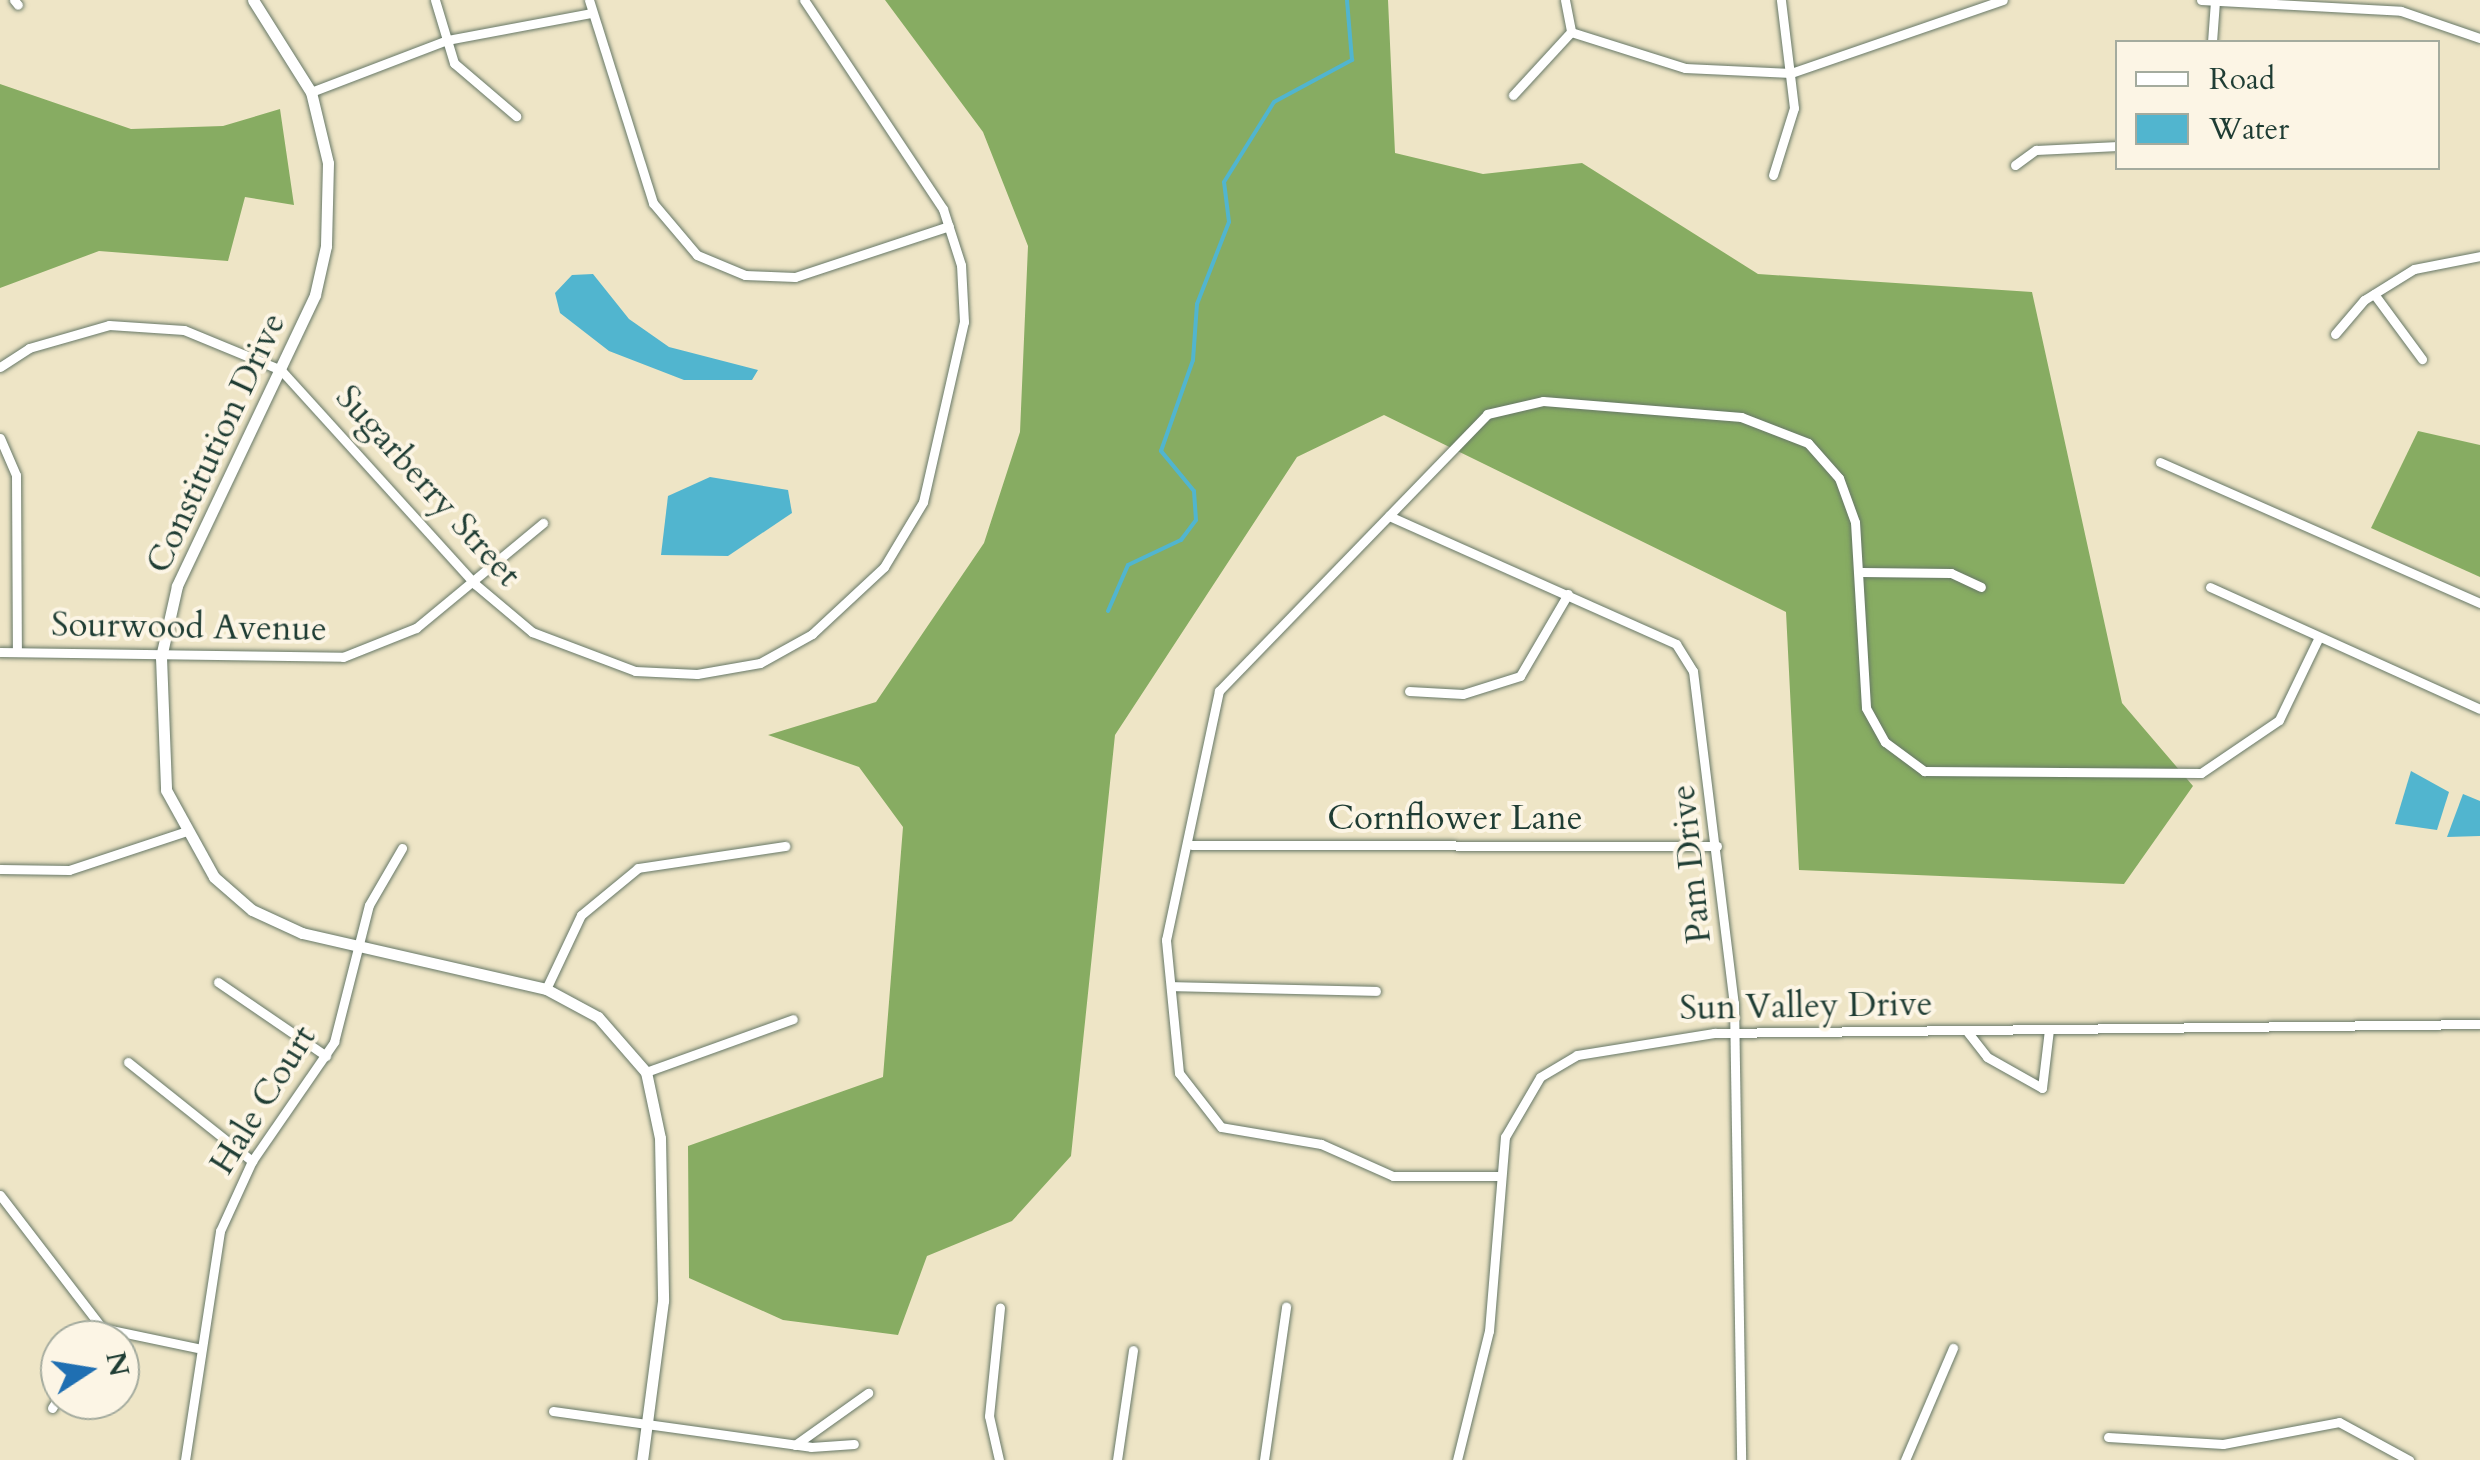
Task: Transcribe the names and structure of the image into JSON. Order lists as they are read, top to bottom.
{
  "streets": {
    "street": [
      "Constitution Drive",
      "Sugarberry Street",
      "Sourwood Avenue",
      "Cornflower Lane",
      "Pam Drive",
      "Sun Valley Drive",
      "Hale Court"
    ]
  },
  "crossings": [
    ["Constitution Drive", "Sugarberry Street"],
    ["Constitution Drive", "Sourwood Avenue"],
    ["Constitution Drive", "Hale Court"],
    ["Sugarberry Street", "Sourwood Avenue"],
    ["Cornflower Lane", "Pam Drive"],
    ["Pam Drive", "Sun Valley Drive"]
  ],
  "legend": ["Road", "Water"],
  "north": "right"
}
